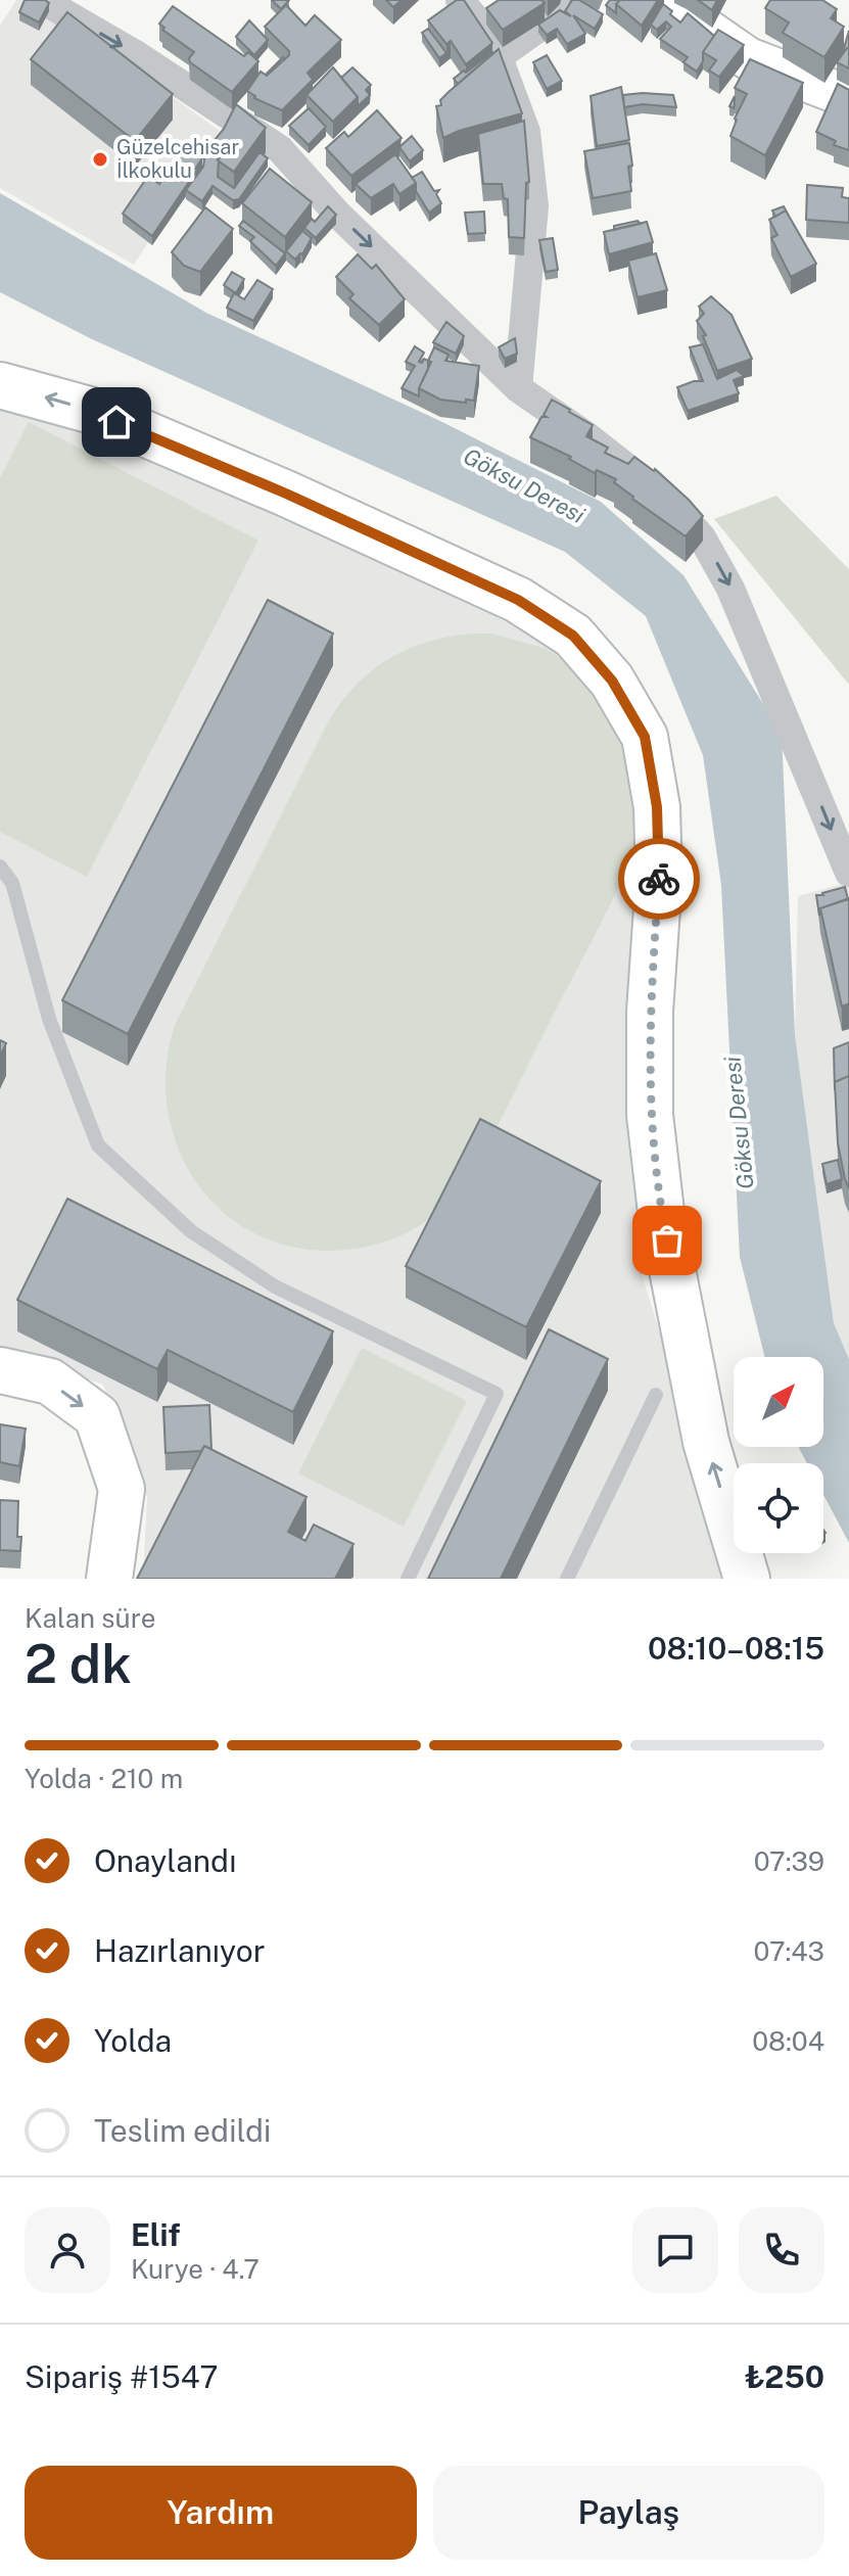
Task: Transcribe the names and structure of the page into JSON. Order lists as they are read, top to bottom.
{
  "water": ["Göksu Deresi"],
  "places": ["Güzelcehisar İlkokulu"],
  "north": "top right",
  "page": {
    "heading": ["2 dk", "Kalan süre", "08:10–08:15"],
    "panel": [
      "Elif",
      "Kurye · 4.7",
      "Sipariş #1547",
      "₺250"
    ],
    "bar": "Yolda · 210 m",
    "list": [
      ["Onaylandı", "07:39"],
      ["Hazırlanıyor", "07:43"],
      ["Yolda", "08:04"],
      "Teslim edildi"
    ],
    "buttons": ["Yardım", "Paylaş"]
  }
}
